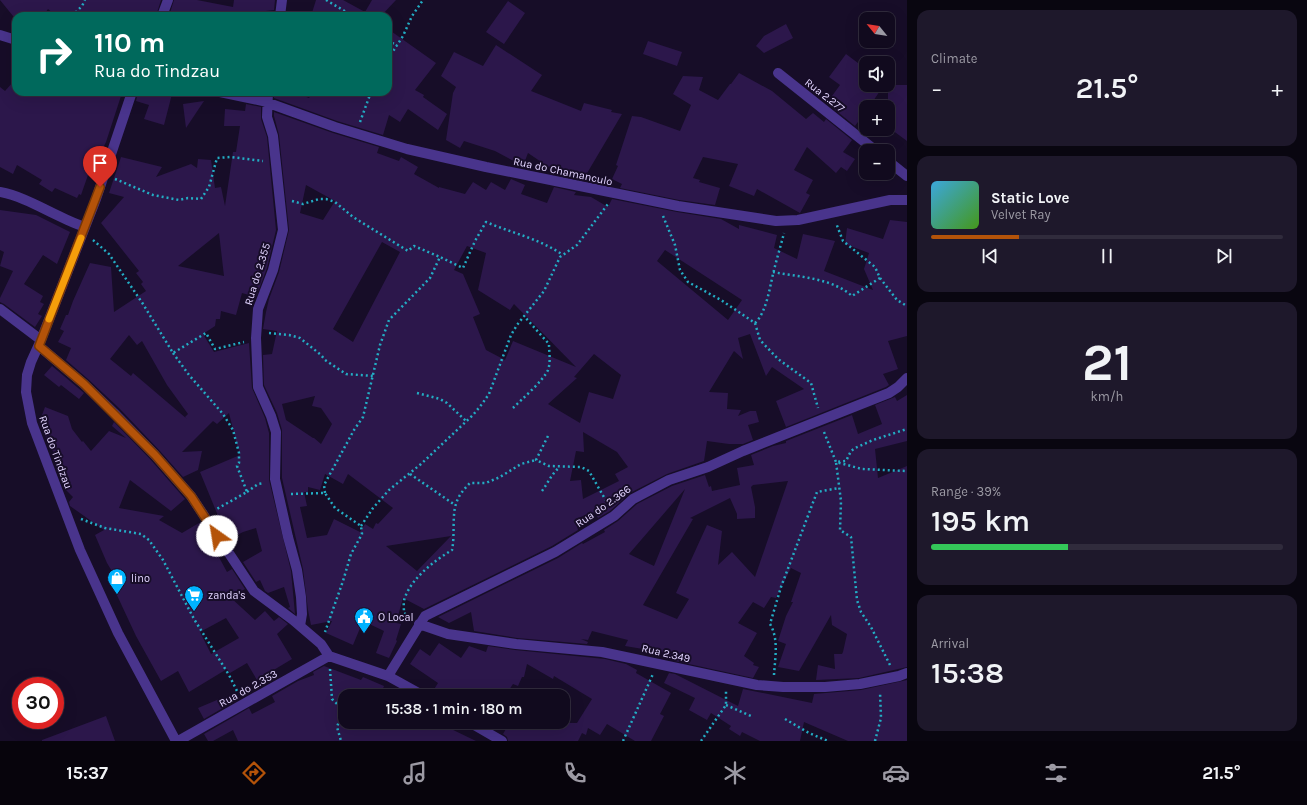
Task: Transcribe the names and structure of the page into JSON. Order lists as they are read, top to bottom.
{
  "streets": {
    "street": [
      "Rua 2.277",
      "Rua do Chamanculo",
      "Rua do 2.355",
      "Rua do Tindzau",
      "Rua do 2.366",
      "Rua 2.349",
      "Rua do 2.353"
    ]
  },
  "crossings": [
    ["Rua do Chamanculo", "Rua do 2.355"],
    ["Rua do Tindzau", "Rua do 2.353"],
    ["Rua do 2.366", "Rua 2.349"]
  ],
  "places": {
    "shop": ["lino"],
    "supermarket": ["zanda's"],
    "public building": ["O Local"]
  },
  "north": "top left",
  "page": {
    "tile": [
      "Climate",
      ["21", "km/h"],
      ["Range · 39%", "195 km"],
      ["Arrival", "15:38"]
    ],
    "map_buttons": ["+", "−"],
    "turn": ["110 m", "Rua do Tindzau"],
    "heat": ["−", "21.5°", "+"],
    "song": ["Static Love", "Velvet Ray"],
    "limit": "30",
    "trip": "15:38 · 1 min · 180 m",
    "tabs": ["15:37", "21.5°"]
  }
}
